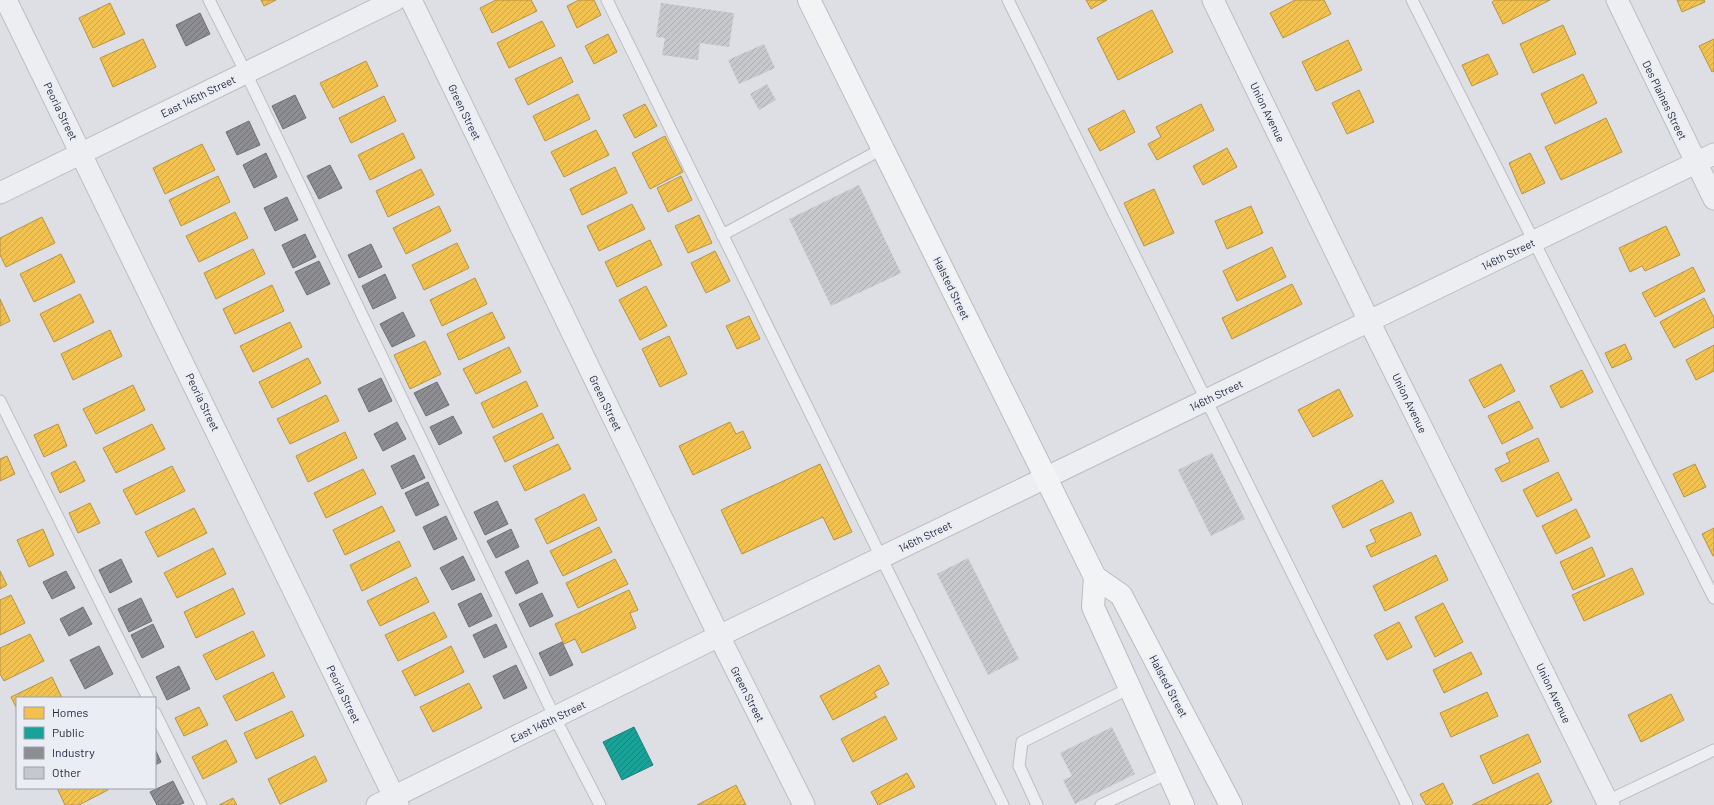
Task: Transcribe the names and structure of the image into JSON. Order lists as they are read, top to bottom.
{
  "streets": {
    "main road": ["Halsted Street"],
    "street": [
      "East 145th Street",
      "Des Plaines Street",
      "Peoria Street",
      "Green Street",
      "Union Avenue",
      "146th Street",
      "East 146th Street"
    ]
  },
  "crossings": [
    ["East 145th Street", "Peoria Street"],
    ["Des Plaines Street", "146th Street"],
    ["Peoria Street", "East 146th Street"],
    ["Green Street", "146th Street"],
    ["Green Street", "East 146th Street"],
    ["Union Avenue", "146th Street"],
    ["146th Street", "Halsted Street"],
    ["146th Street", "East 146th Street"]
  ],
  "legend": [
    "Homes",
    "Public",
    "Industry",
    "Other"
  ]
}
